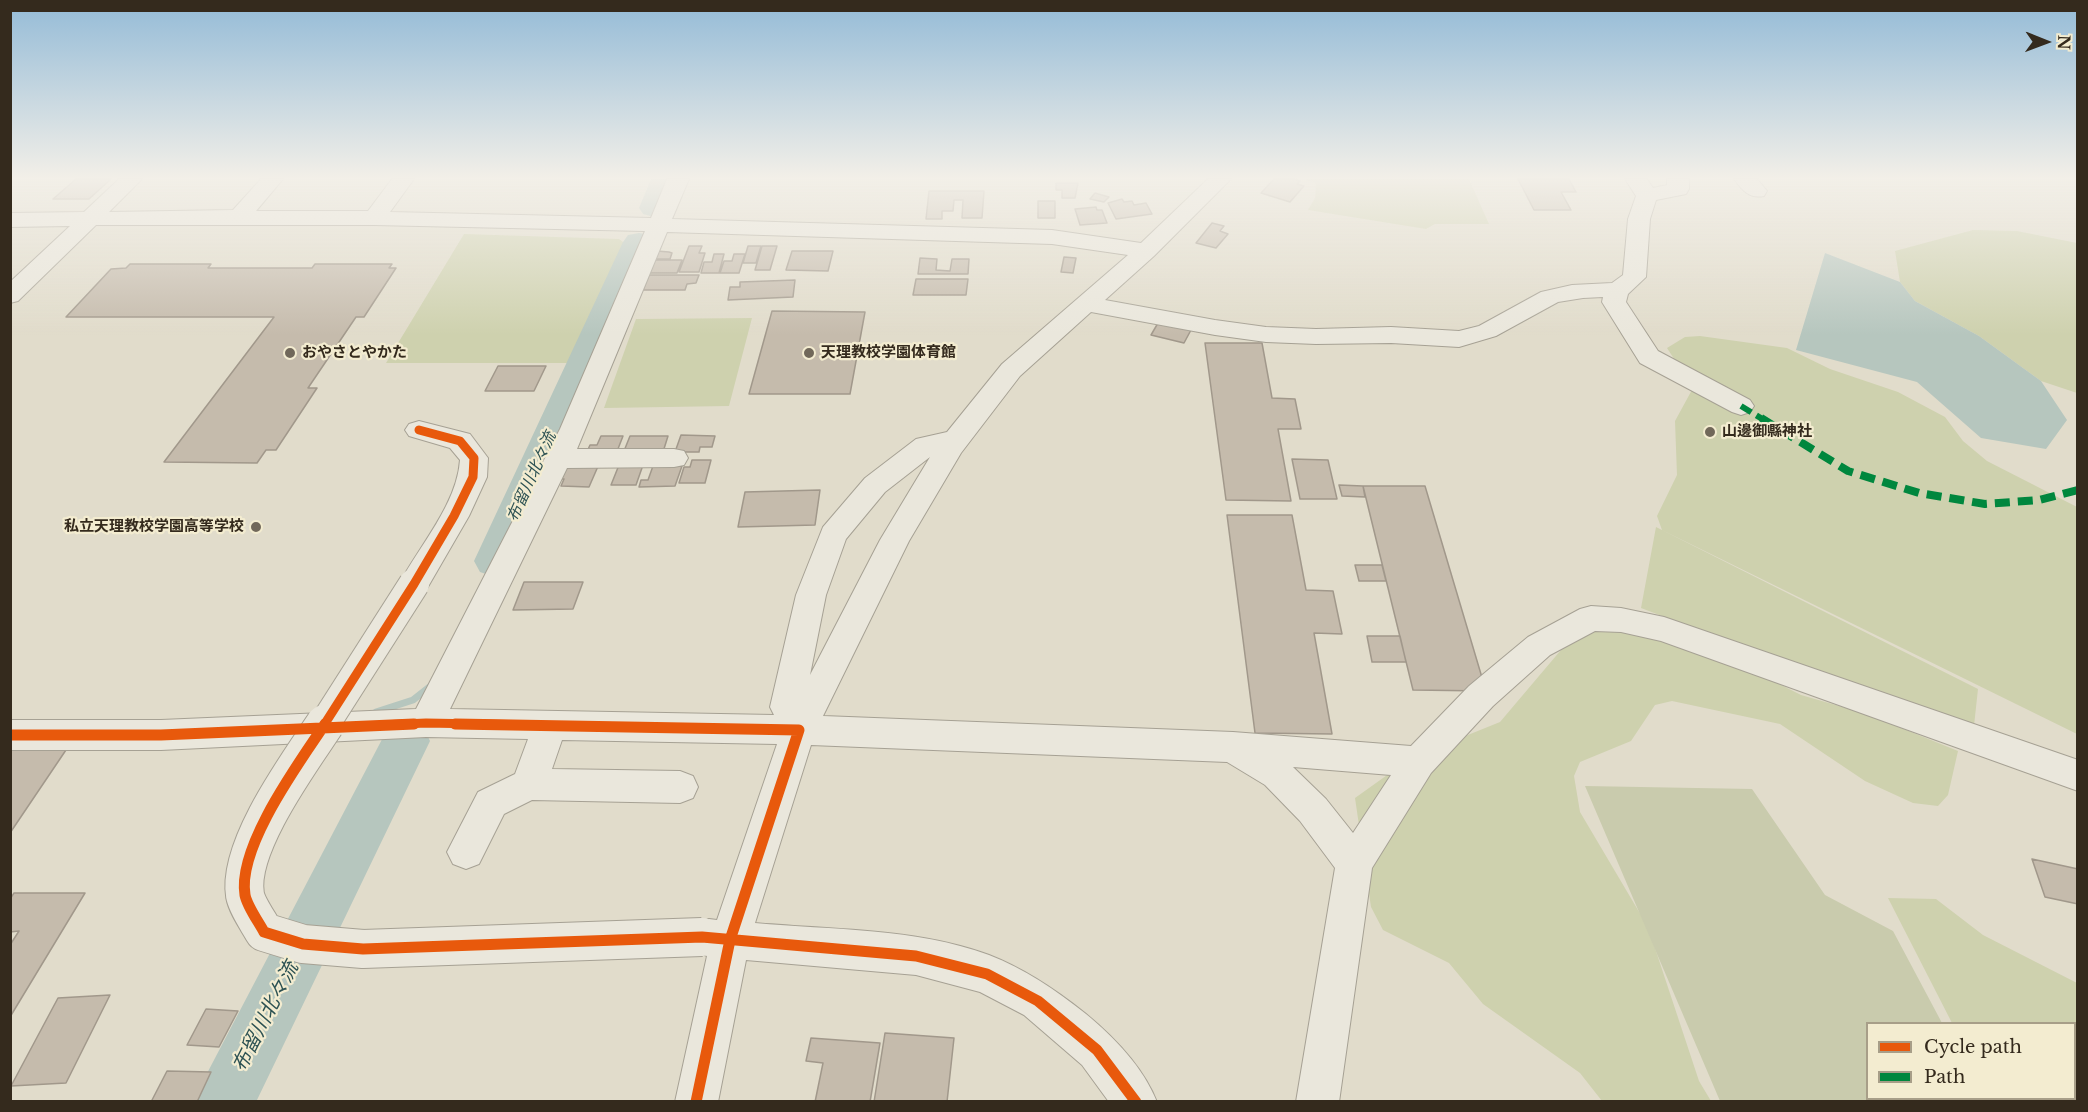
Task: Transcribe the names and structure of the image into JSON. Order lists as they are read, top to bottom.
{
  "water": ["布留川北々流"],
  "places": [
    "おやさとやかた",
    "天理教校学園体育館",
    "山邊御縣神社",
    "私立天理教校学園高等学校"
  ],
  "legend": ["Cycle path", "Path"],
  "north": "right"
}
